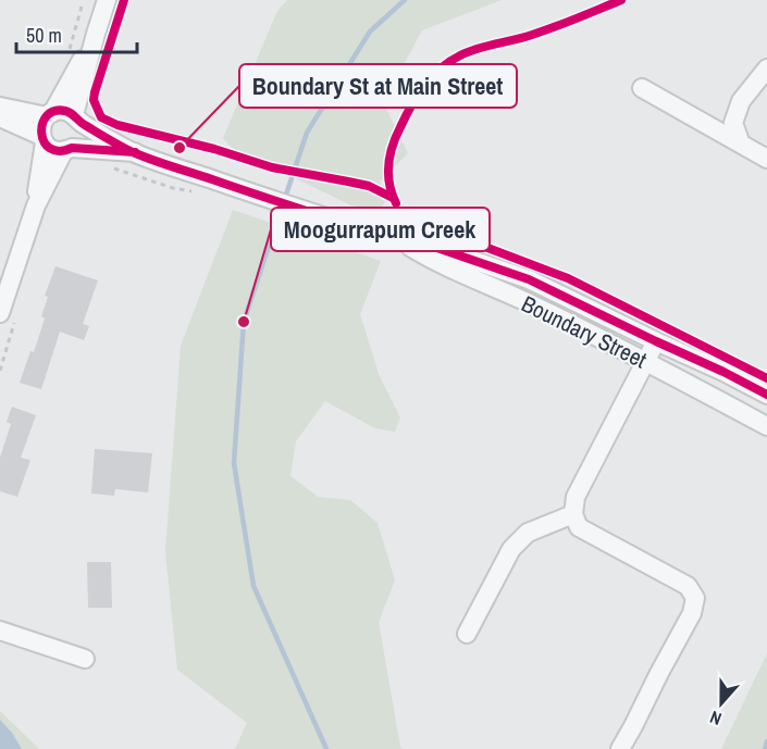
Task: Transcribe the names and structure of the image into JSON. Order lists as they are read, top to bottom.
{
  "streets": {
    "street": ["Boundary Street"]
  },
  "places": ["Boundary St at Main Street", "Moogurrapum Creek"],
  "scale_bar": "50 m",
  "north": "bottom"
}
